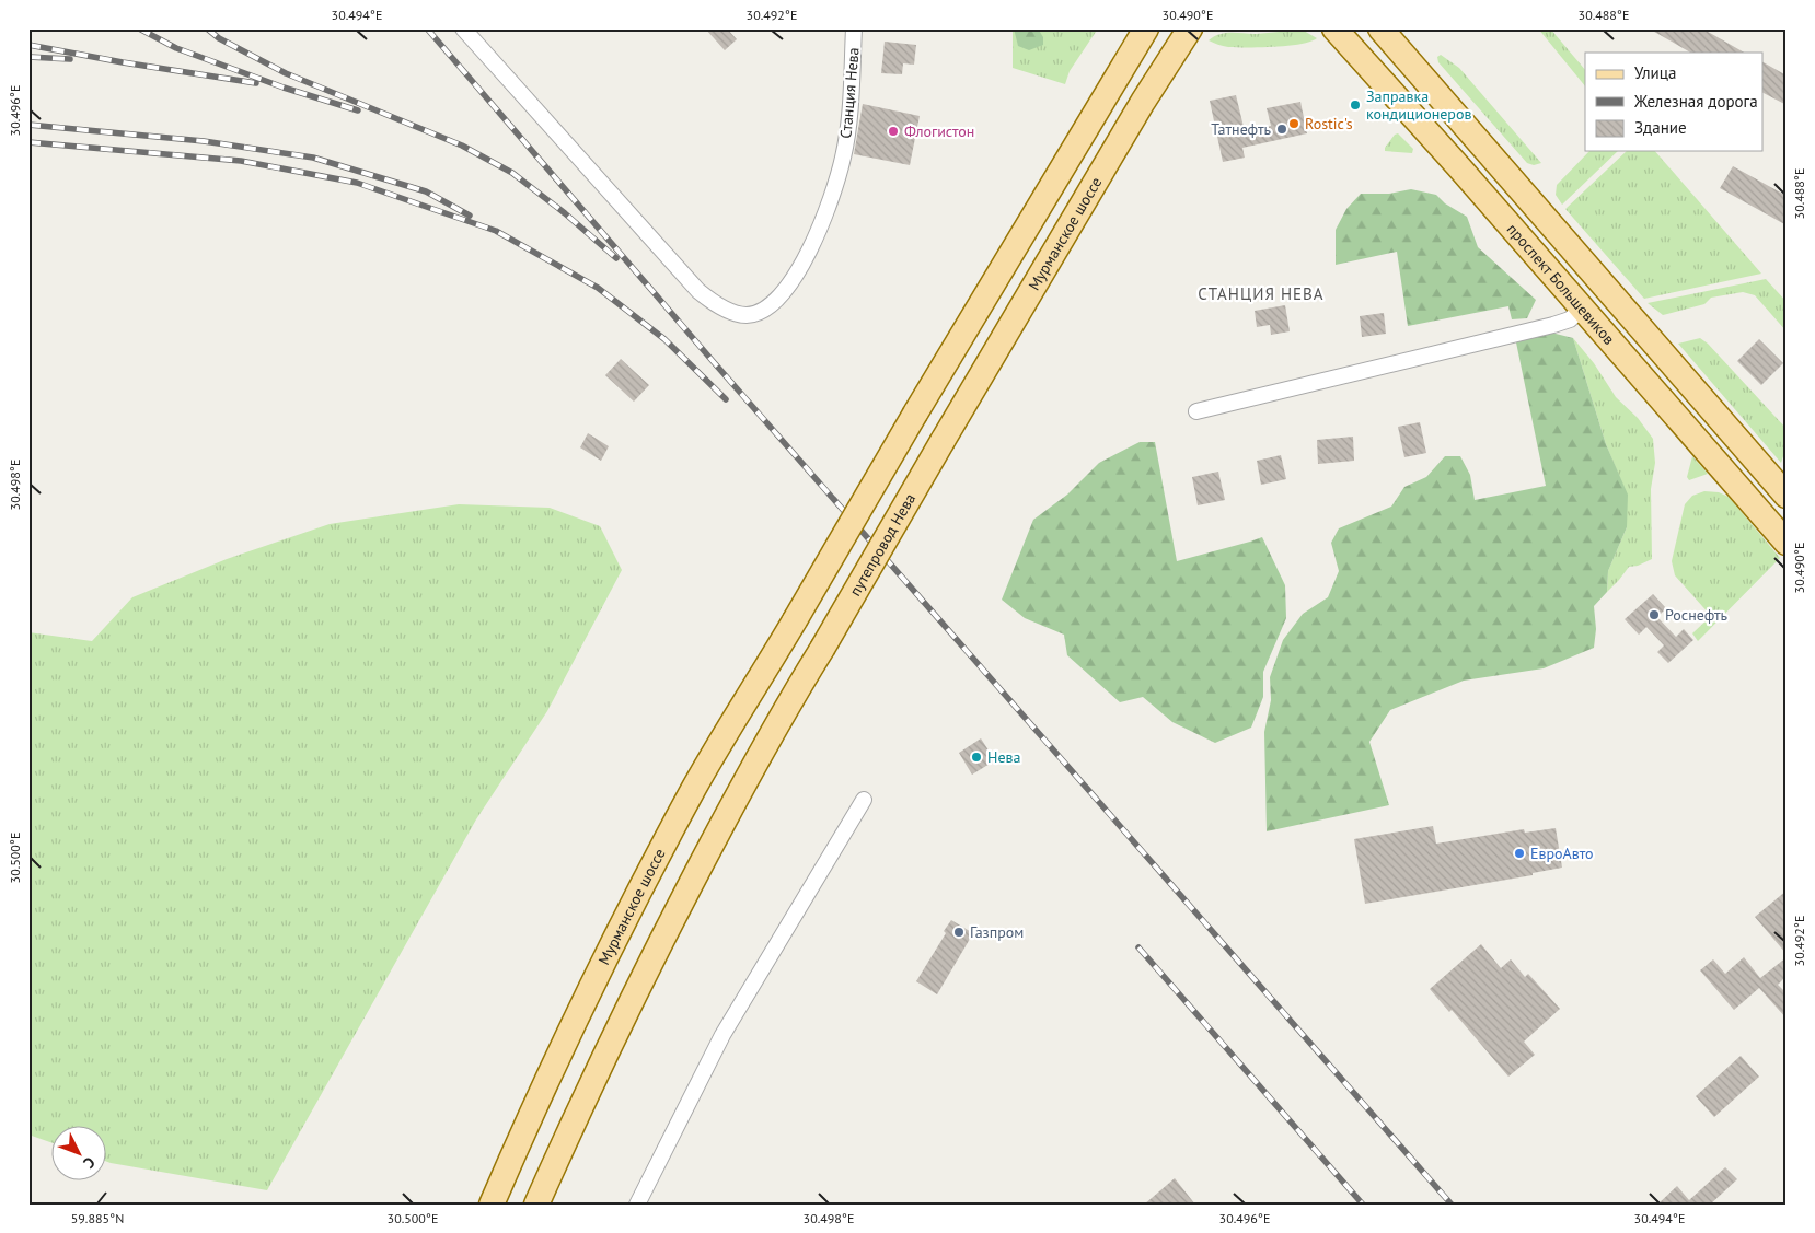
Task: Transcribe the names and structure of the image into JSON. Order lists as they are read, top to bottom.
{
  "streets": {
    "main road": ["Мурманское шоссе", "проспект Большевиков", "путепровод Нева"],
    "street": ["Станция Нева"]
  },
  "crossings": [
    ["Мурманское шоссе", "путепровод Нева"]
  ],
  "districts": ["СТАНЦИЯ НЕВА"],
  "places": [
    "Заправка кондиционеров",
    "Rostic's",
    "Татнефть",
    "Флогистон",
    "Роснефть",
    "Нева",
    "ЕвроАвто",
    "Газпром"
  ],
  "legend": ["Улица", "Железная дорога", "Здание"],
  "north": "bottom right",
  "coordinates": [
    "30.494°E",
    "30.492°E",
    "30.490°E",
    "30.488°E",
    "30.496°E",
    "30.498°E",
    "30.500°E",
    "59.885°N"
  ]
}
